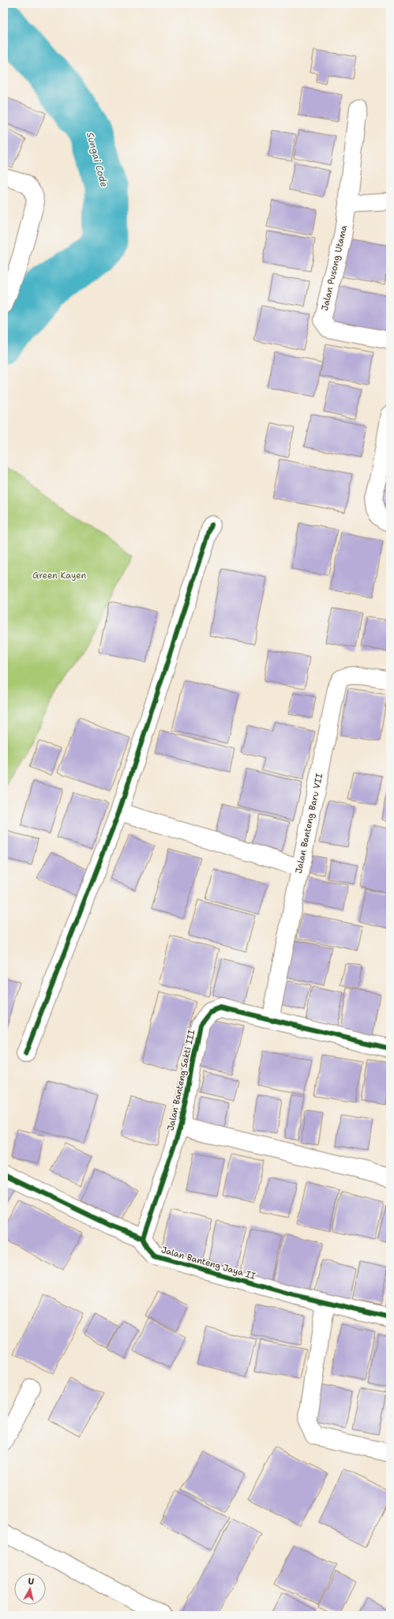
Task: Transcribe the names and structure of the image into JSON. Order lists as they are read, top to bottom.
{
  "streets": {
    "street": [
      "Jalan Pusong Utama",
      "Jalan Banteng Baru VII",
      "Jalan Banteng Sakti III",
      "Jalan Banteng Jaya II"
    ]
  },
  "crossings": [
    ["Jalan Banteng Baru VII", "Jalan Banteng Sakti III"],
    ["Jalan Banteng Sakti III", "Jalan Banteng Jaya II"]
  ],
  "water": ["Sungai Code"],
  "parks": ["Green Kayen"],
  "north": "top"
}
